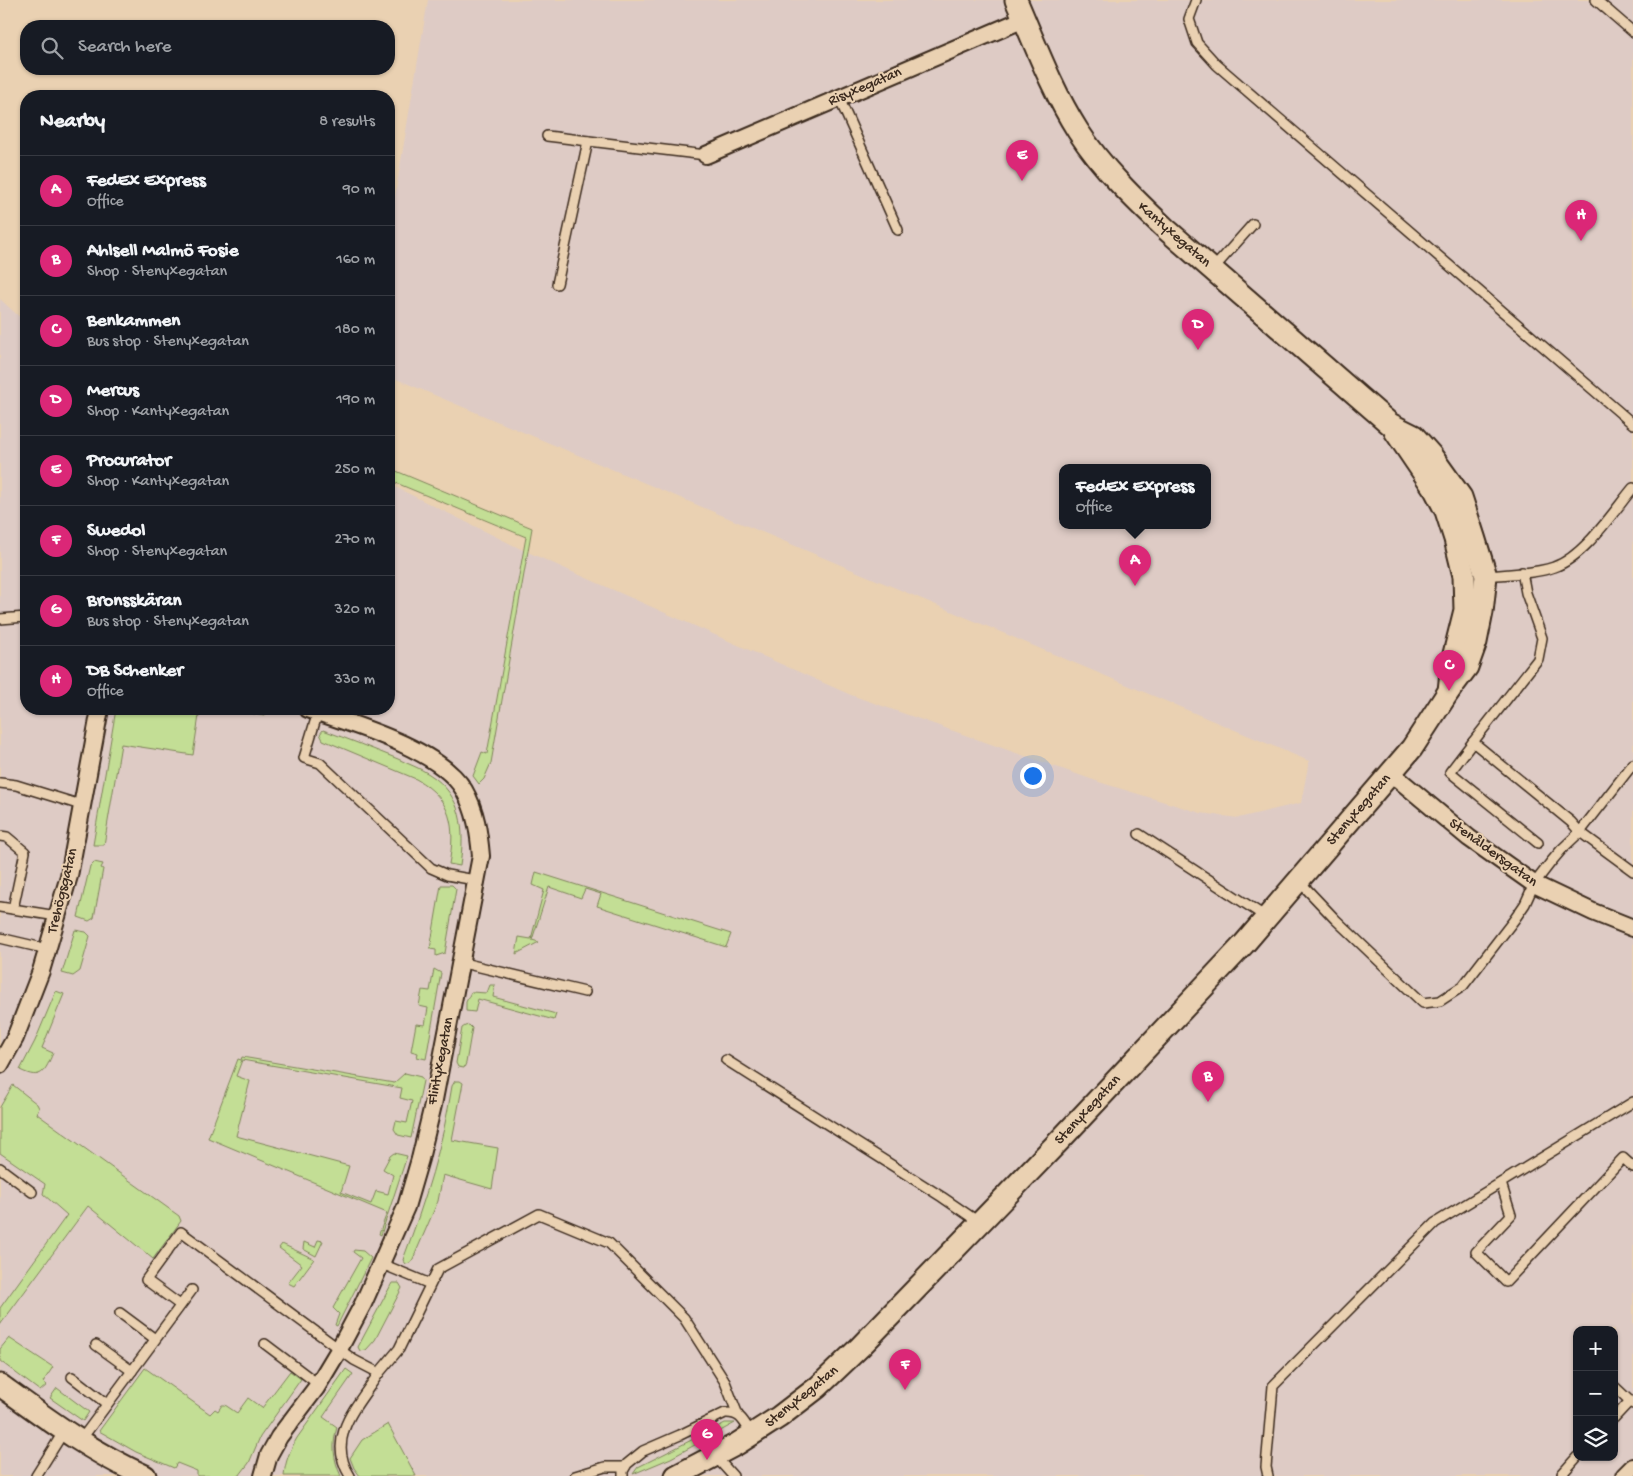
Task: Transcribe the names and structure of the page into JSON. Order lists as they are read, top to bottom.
{
  "streets": {
    "street": [
      "Risyxegatan",
      "Kantyxegatan",
      "Stenyxegatan",
      "Stenåldersgatan",
      "Trehögsgatan",
      "Flintyxegatan"
    ]
  },
  "crossings": [
    ["Risyxegatan", "Kantyxegatan"],
    ["Kantyxegatan", "Stenyxegatan"],
    ["Stenyxegatan", "Stenåldersgatan"]
  ],
  "page": {
    "search": "Search here",
    "heading": ["Nearby", "8 results"],
    "pins": [
      "E",
      "H",
      "D",
      "A",
      "C",
      "B",
      "F",
      "G"
    ],
    "list": [
      {
        "mark": "A",
        "name": "FedEx Express",
        "note": "Office",
        "value": "90 m"
      },
      {
        "mark": "B",
        "name": "Ahlsell Malmö Fosie",
        "note": "Shop · Stenyxegatan",
        "value": "160 m"
      },
      {
        "mark": "C",
        "name": "Benkammen",
        "note": "Bus stop · Stenyxegatan",
        "value": "180 m"
      },
      {
        "mark": "D",
        "name": "Mercus",
        "note": "Shop · Kantyxegatan",
        "value": "190 m"
      },
      {
        "mark": "E",
        "name": "Procurator",
        "note": "Shop · Kantyxegatan",
        "value": "250 m"
      },
      {
        "mark": "F",
        "name": "Swedol",
        "note": "Shop · Stenyxegatan",
        "value": "270 m"
      },
      {
        "mark": "G",
        "name": "Bronsskäran",
        "note": "Bus stop · Stenyxegatan",
        "value": "320 m"
      },
      {
        "mark": "H",
        "name": "DB Schenker",
        "note": "Office",
        "value": "330 m"
      }
    ],
    "popup": ["FedEx Express", "Office"],
    "map_buttons": ["+", "−"]
  }
}
